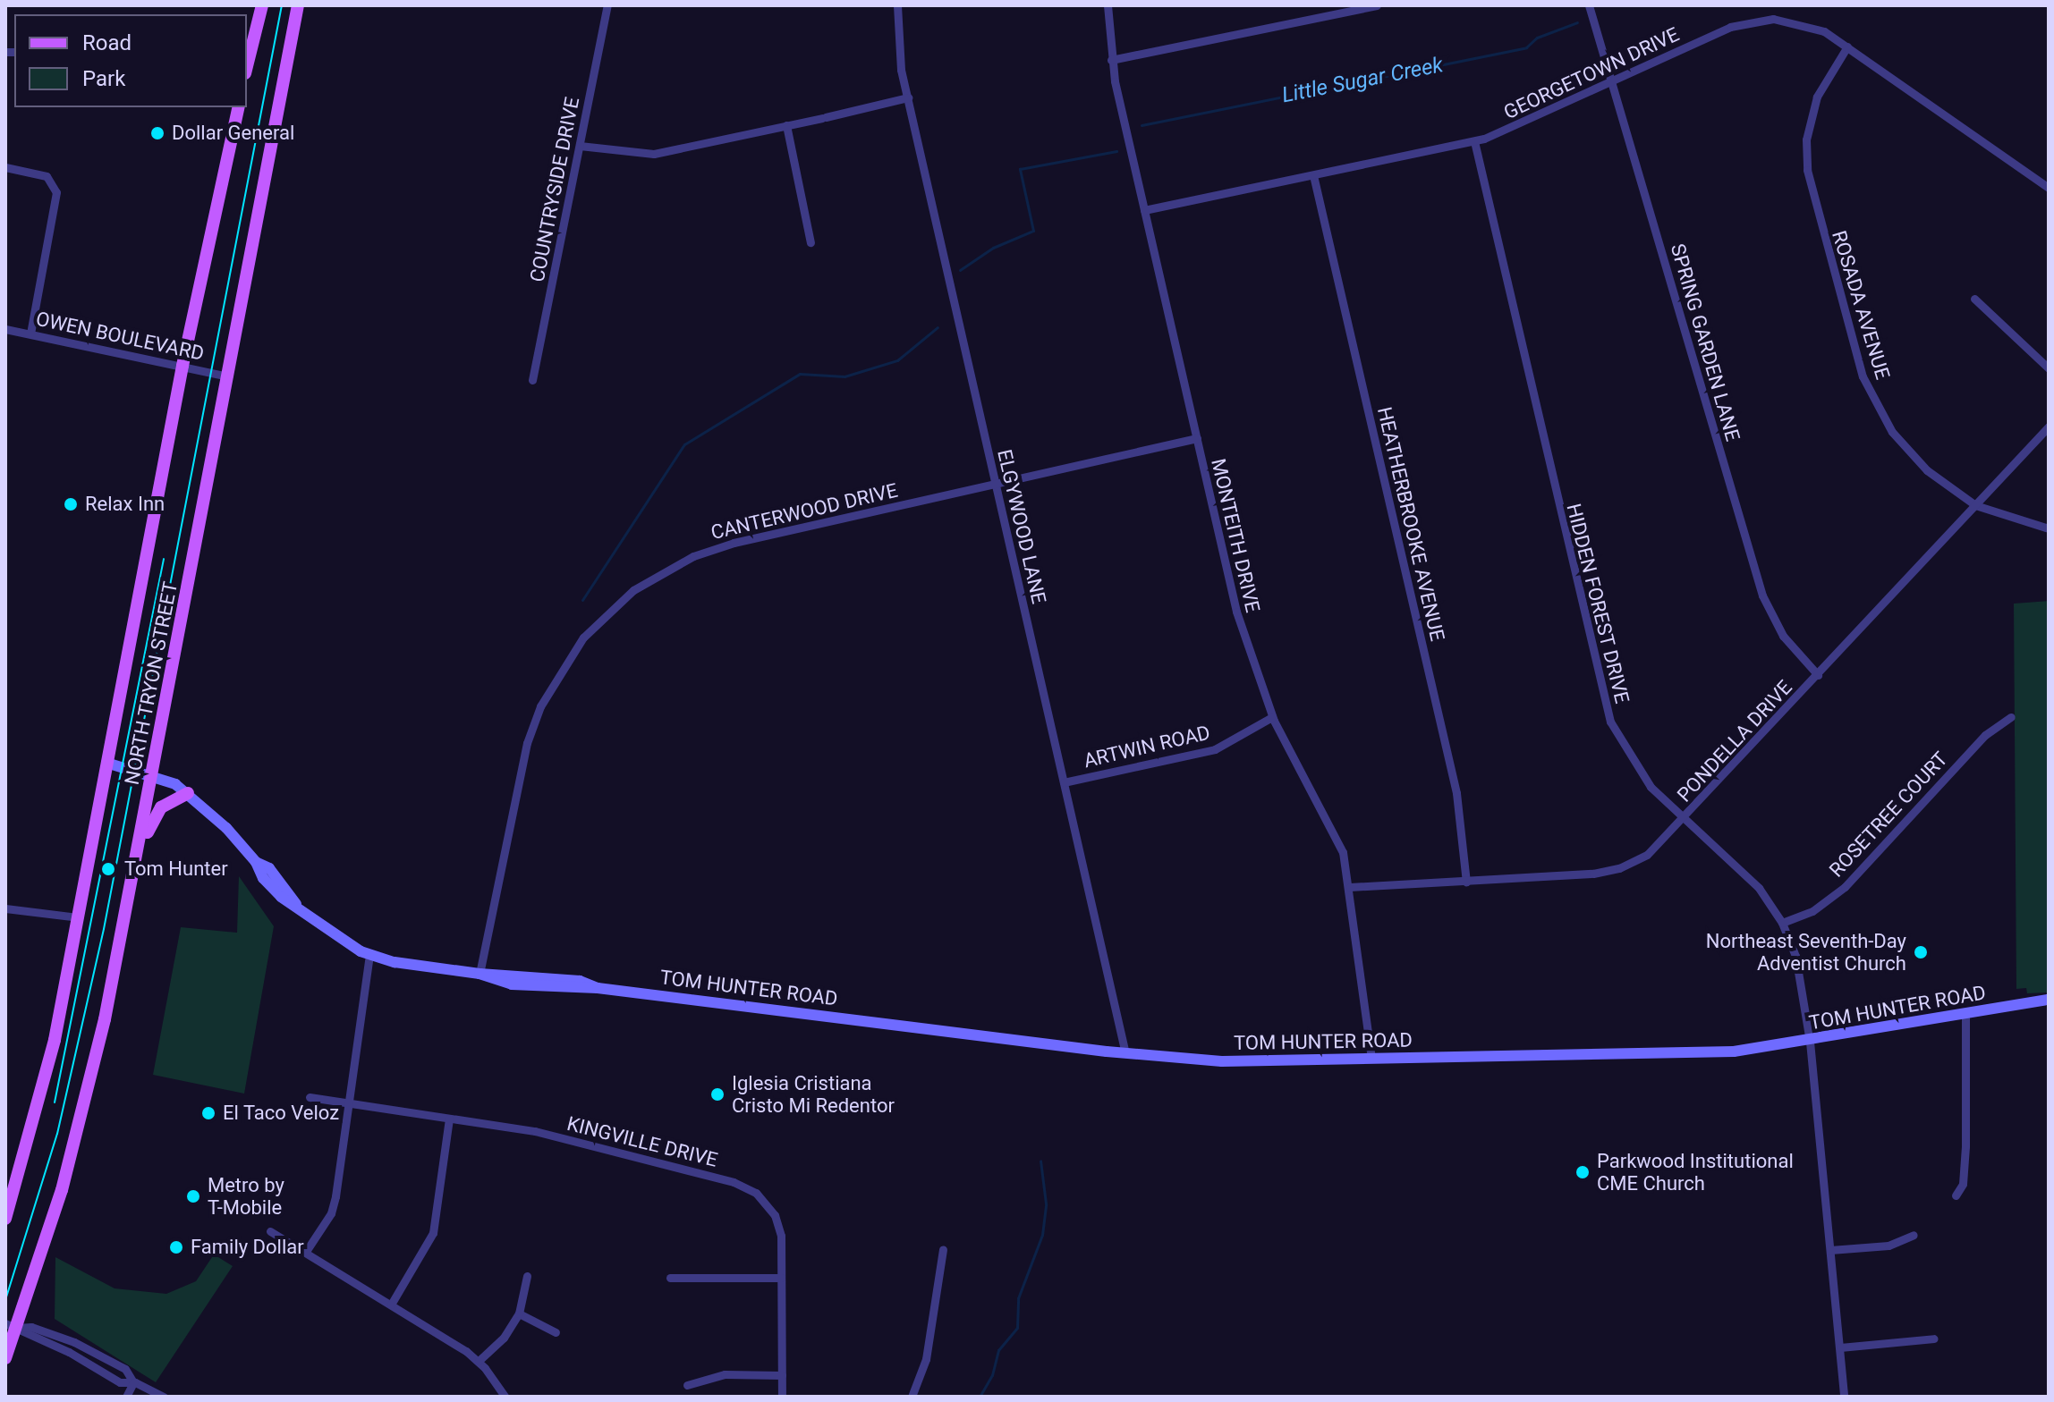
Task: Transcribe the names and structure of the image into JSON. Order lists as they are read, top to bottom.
{
  "streets": {
    "main road": ["NORTH TRYON STREET"],
    "street": [
      "GEORGETOWN DRIVE",
      "COUNTRYSIDE DRIVE",
      "ROSADA AVENUE",
      "OWEN BOULEVARD",
      "SPRING GARDEN LANE",
      "CANTERWOOD DRIVE",
      "HEATHERBROOKE AVENUE",
      "ELGYWOOD LANE",
      "MONTEITH DRIVE",
      "HIDDEN FOREST DRIVE",
      "PONDELLA DRIVE",
      "ARTWIN ROAD",
      "ROSETREE COURT",
      "TOM HUNTER ROAD",
      "KINGVILLE DRIVE"
    ]
  },
  "crossings": [
    ["GEORGETOWN DRIVE", "ROSADA AVENUE"],
    ["GEORGETOWN DRIVE", "SPRING GARDEN LANE"],
    ["GEORGETOWN DRIVE", "HEATHERBROOKE AVENUE"],
    ["GEORGETOWN DRIVE", "MONTEITH DRIVE"],
    ["GEORGETOWN DRIVE", "HIDDEN FOREST DRIVE"],
    ["ROSADA AVENUE", "PONDELLA DRIVE"],
    ["OWEN BOULEVARD", "NORTH TRYON STREET"],
    ["SPRING GARDEN LANE", "PONDELLA DRIVE"],
    ["CANTERWOOD DRIVE", "ELGYWOOD LANE"],
    ["CANTERWOOD DRIVE", "MONTEITH DRIVE"],
    ["CANTERWOOD DRIVE", "TOM HUNTER ROAD"],
    ["HEATHERBROOKE AVENUE", "PONDELLA DRIVE"],
    ["ELGYWOOD LANE", "ARTWIN ROAD"],
    ["ELGYWOOD LANE", "TOM HUNTER ROAD"],
    ["MONTEITH DRIVE", "PONDELLA DRIVE"],
    ["MONTEITH DRIVE", "ARTWIN ROAD"],
    ["MONTEITH DRIVE", "TOM HUNTER ROAD"],
    ["HIDDEN FOREST DRIVE", "PONDELLA DRIVE"],
    ["HIDDEN FOREST DRIVE", "ROSETREE COURT"],
    ["HIDDEN FOREST DRIVE", "TOM HUNTER ROAD"],
    ["NORTH TRYON STREET", "TOM HUNTER ROAD"]
  ],
  "water": ["Little Sugar Creek"],
  "places": [
    "Dollar General",
    "Relax Inn",
    "Tom Hunter",
    "Northeast Seventh-Day Adventist Church",
    "Iglesia Cristiana Cristo Mi Redentor",
    "El Taco Veloz",
    "Parkwood Institutional CME Church",
    "Metro by T-Mobile",
    "Family Dollar"
  ],
  "legend": ["Road", "Park"]
}
